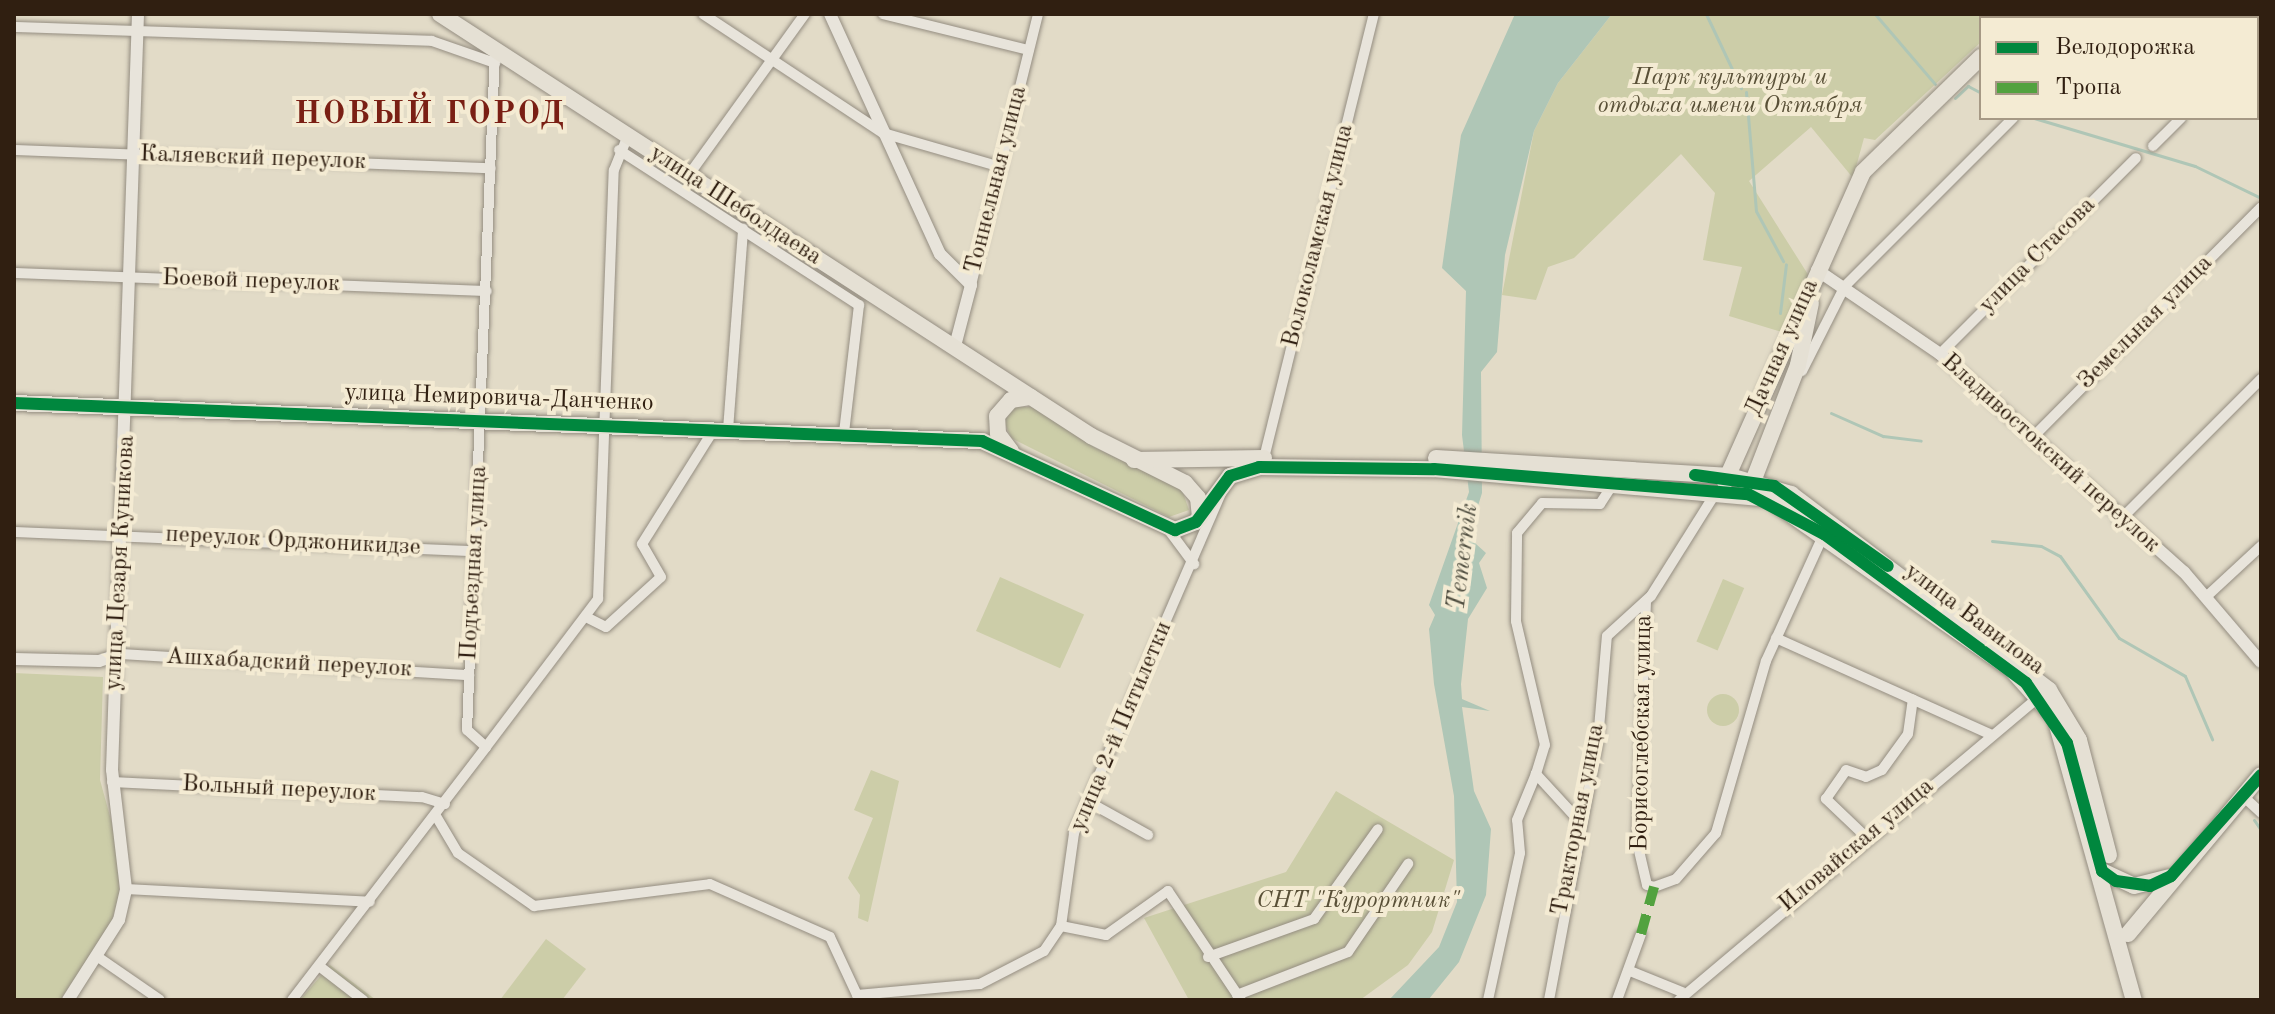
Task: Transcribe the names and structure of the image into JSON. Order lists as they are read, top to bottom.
{
  "streets": {
    "main road": [
      "улица Шеболдаева",
      "Дачная улица",
      "улица Немировича-Данченко",
      "улица Вавилова"
    ],
    "street": [
      "Каляевский переулок",
      "Тоннельная улица",
      "Волоколамская улица",
      "улица Стасова",
      "Боевой переулок",
      "Земельная улица",
      "Владивостокский переулок",
      "переулок Орджоникидзе",
      "улица Цезаря Куникова",
      "Подъездная улица",
      "Ашхабадский переулок",
      "улица 2-й Пятилетки",
      "Борисоглебская улица",
      "Вольный переулок",
      "Тракторная улица",
      "Иловайская улица"
    ]
  },
  "crossings": [
    ["Каляевский переулок", "улица Цезаря Куникова"],
    ["Каляевский переулок", "Подъездная улица"],
    ["Тоннельная улица", "улица Шеболдаева"],
    ["улица Шеболдаева", "Подъездная улица"],
    ["улица Шеболдаева", "улица 2-й Пятилетки"],
    ["улица Стасова", "Владивостокский переулок"],
    ["Боевой переулок", "улица Цезаря Куникова"],
    ["Боевой переулок", "Подъездная улица"],
    ["Земельная улица", "Владивостокский переулок"],
    ["Дачная улица", "Владивостокский переулок"],
    ["Дачная улица", "улица Вавилова"],
    ["Дачная улица", "Тракторная улица"],
    ["улица Немировича-Данченко", "улица Цезаря Куникова"],
    ["улица Немировича-Данченко", "Подъездная улица"],
    ["переулок Орджоникидзе", "улица Цезаря Куникова"],
    ["переулок Орджоникидзе", "Подъездная улица"],
    ["улица Цезаря Куникова", "Ашхабадский переулок"],
    ["улица Цезаря Куникова", "Вольный переулок"],
    ["Подъездная улица", "Ашхабадский переулок"],
    ["улица Вавилова", "Борисоглебская улица"],
    ["улица Вавилова", "Тракторная улица"],
    ["улица Вавилова", "Иловайская улица"],
    ["Борисоглебская улица", "Тракторная улица"]
  ],
  "districts": ["НОВЫЙ ГОРОД"],
  "water": ["Temernik"],
  "parks": ["Парк культуры и отдыха имени Октября", "СНТ \"Курортник\""],
  "legend": ["Велодорожка", "Тропа"]
}
